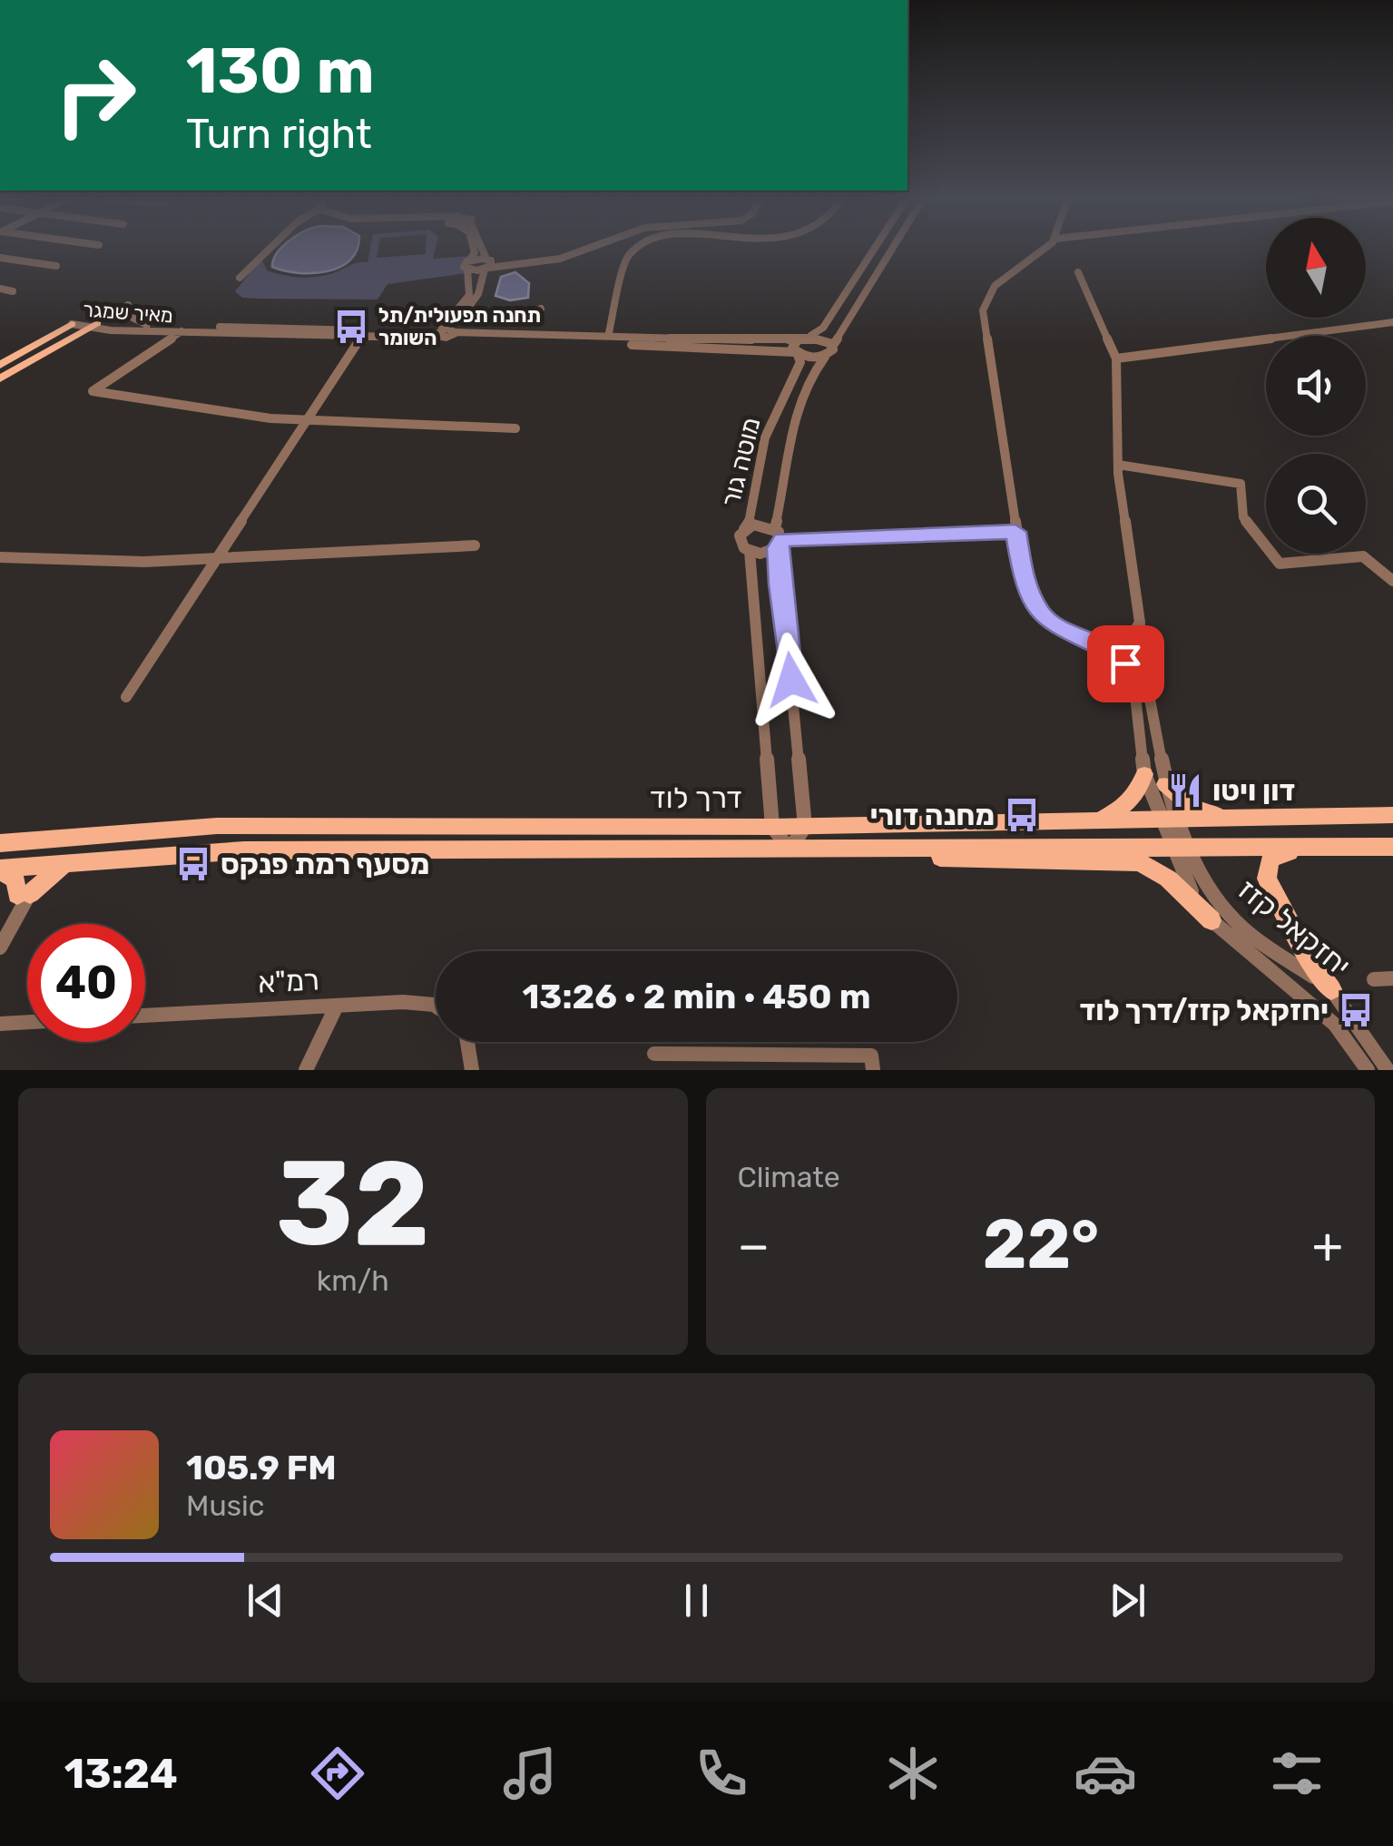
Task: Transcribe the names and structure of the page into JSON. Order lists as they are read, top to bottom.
{
  "streets": {
    "main road": ["דרך לוד"],
    "street": [
      "מאיר שמגר",
      "מוטה גור",
      "יחזקאל קזז",
      "רמ\"א"
    ]
  },
  "crossings": [
    ["מאיר שמגר", "מוטה גור"],
    ["דרך לוד", "יחזקאל קזז"]
  ],
  "places": {
    "bus stop": [
      "תחנה תפעולית/תל השומר",
      "מחנה דורי",
      "מסעף רמת פנקס",
      "יחזקאל קזז/דרך לוד"
    ],
    "restaurant": ["דון ויטו"]
  },
  "north": "top",
  "page": {
    "turn": ["130 m", "Turn right"],
    "limit": "40",
    "trip": "13:26 · 2 min · 450 m",
    "tile": [
      ["32", "km/h"],
      "Climate"
    ],
    "heat": ["−", "22°", "+"],
    "song": ["105.9 FM", "Music"],
    "tabs": "13:24"
  }
}
